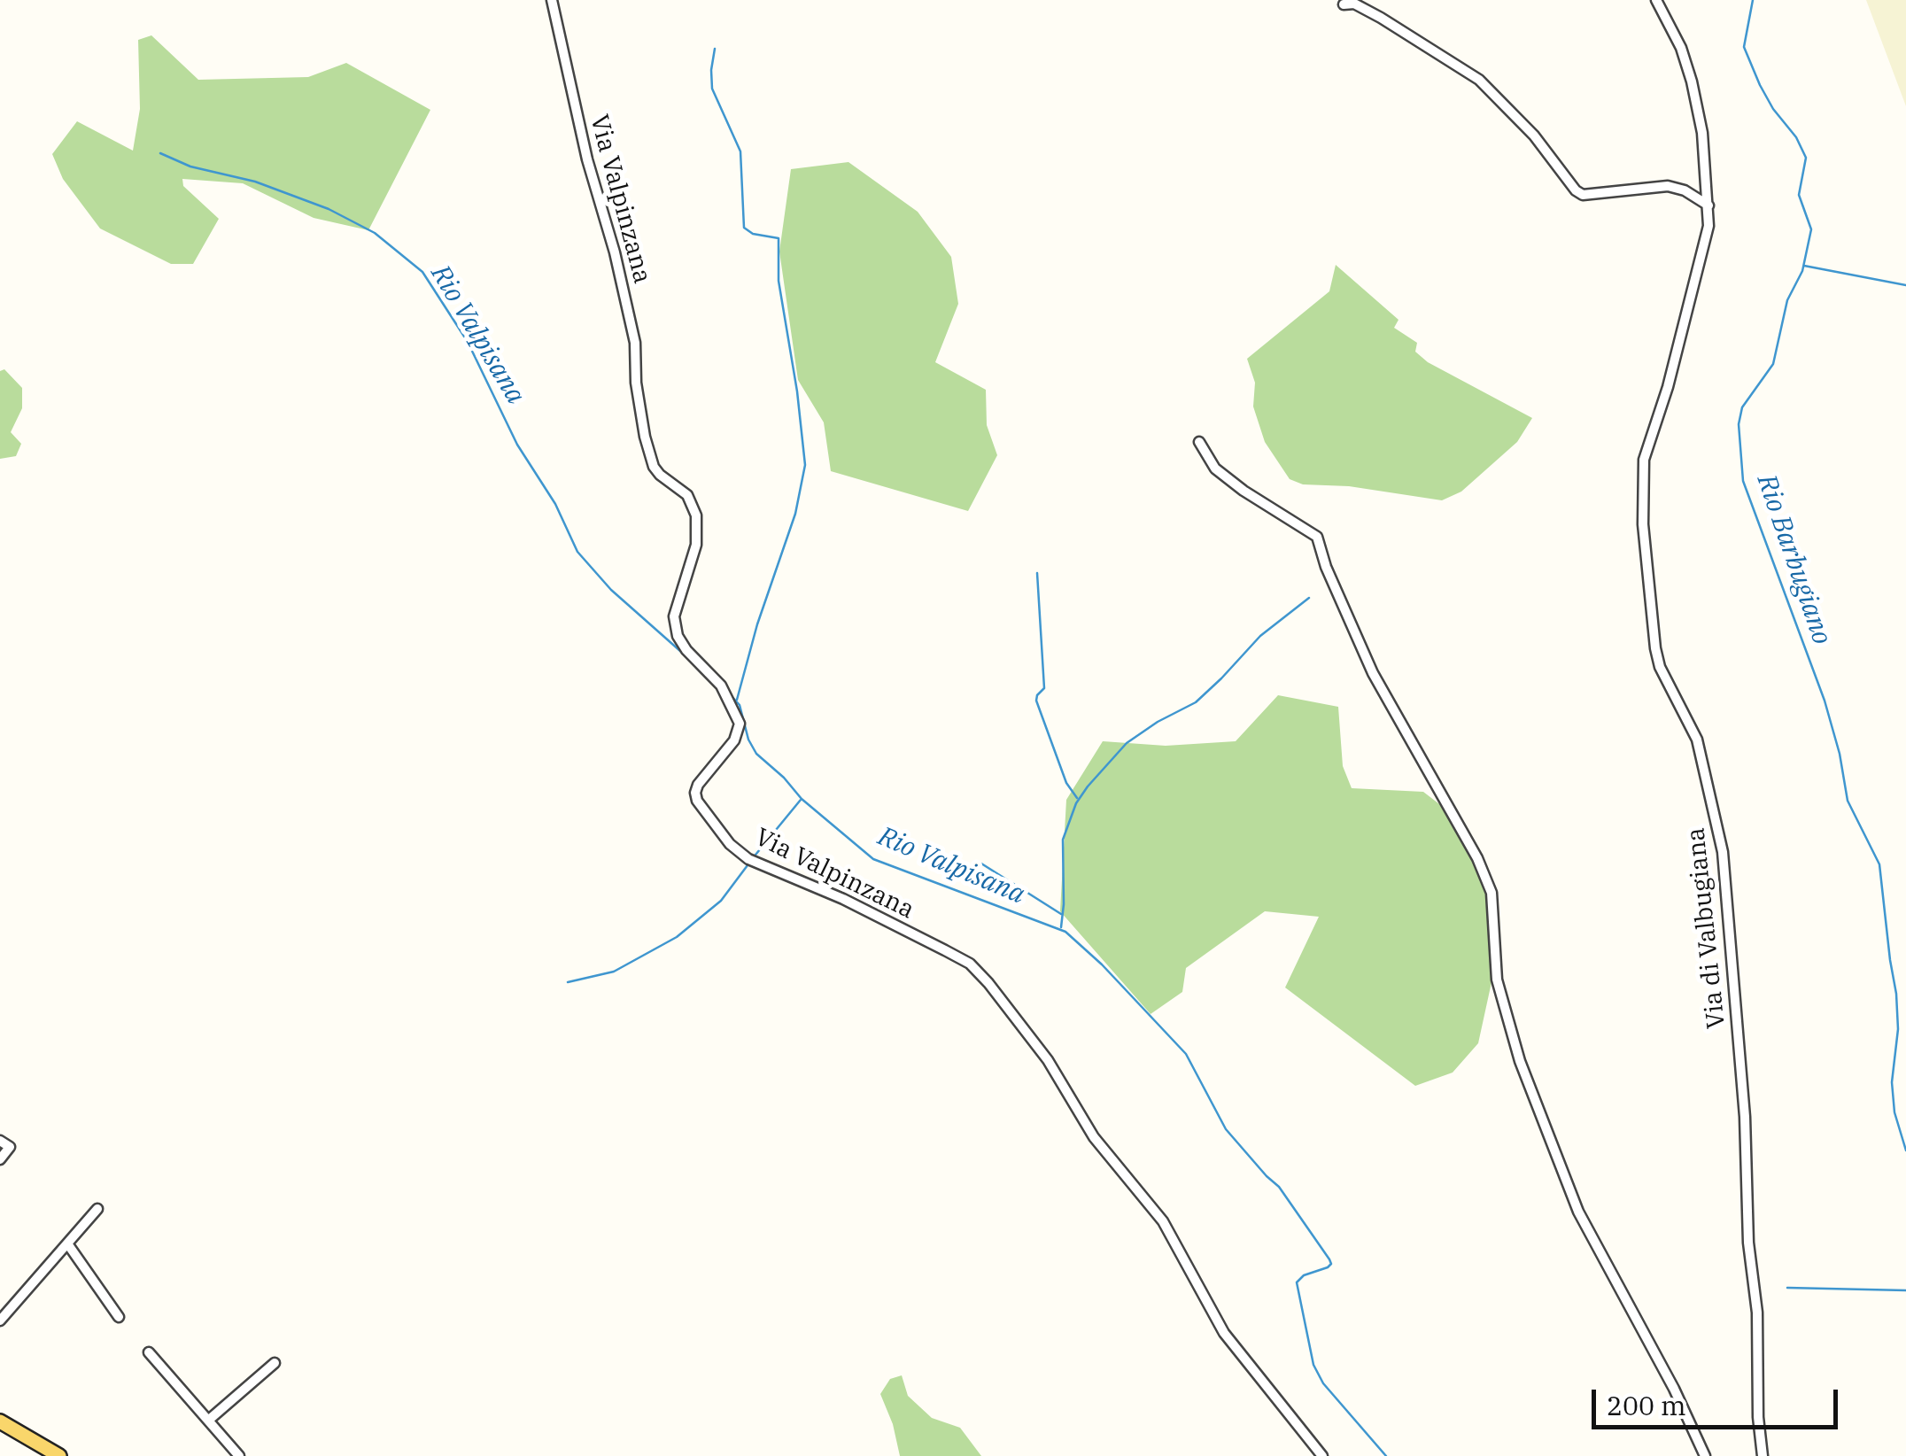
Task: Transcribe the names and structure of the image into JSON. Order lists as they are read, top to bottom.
{
  "streets": {
    "street": ["Via Valpinzana", "Via di Valbugiana"]
  },
  "water": ["Rio Valpisana", "Rio Barbugiano"],
  "scale_bar": "200 m"
}
